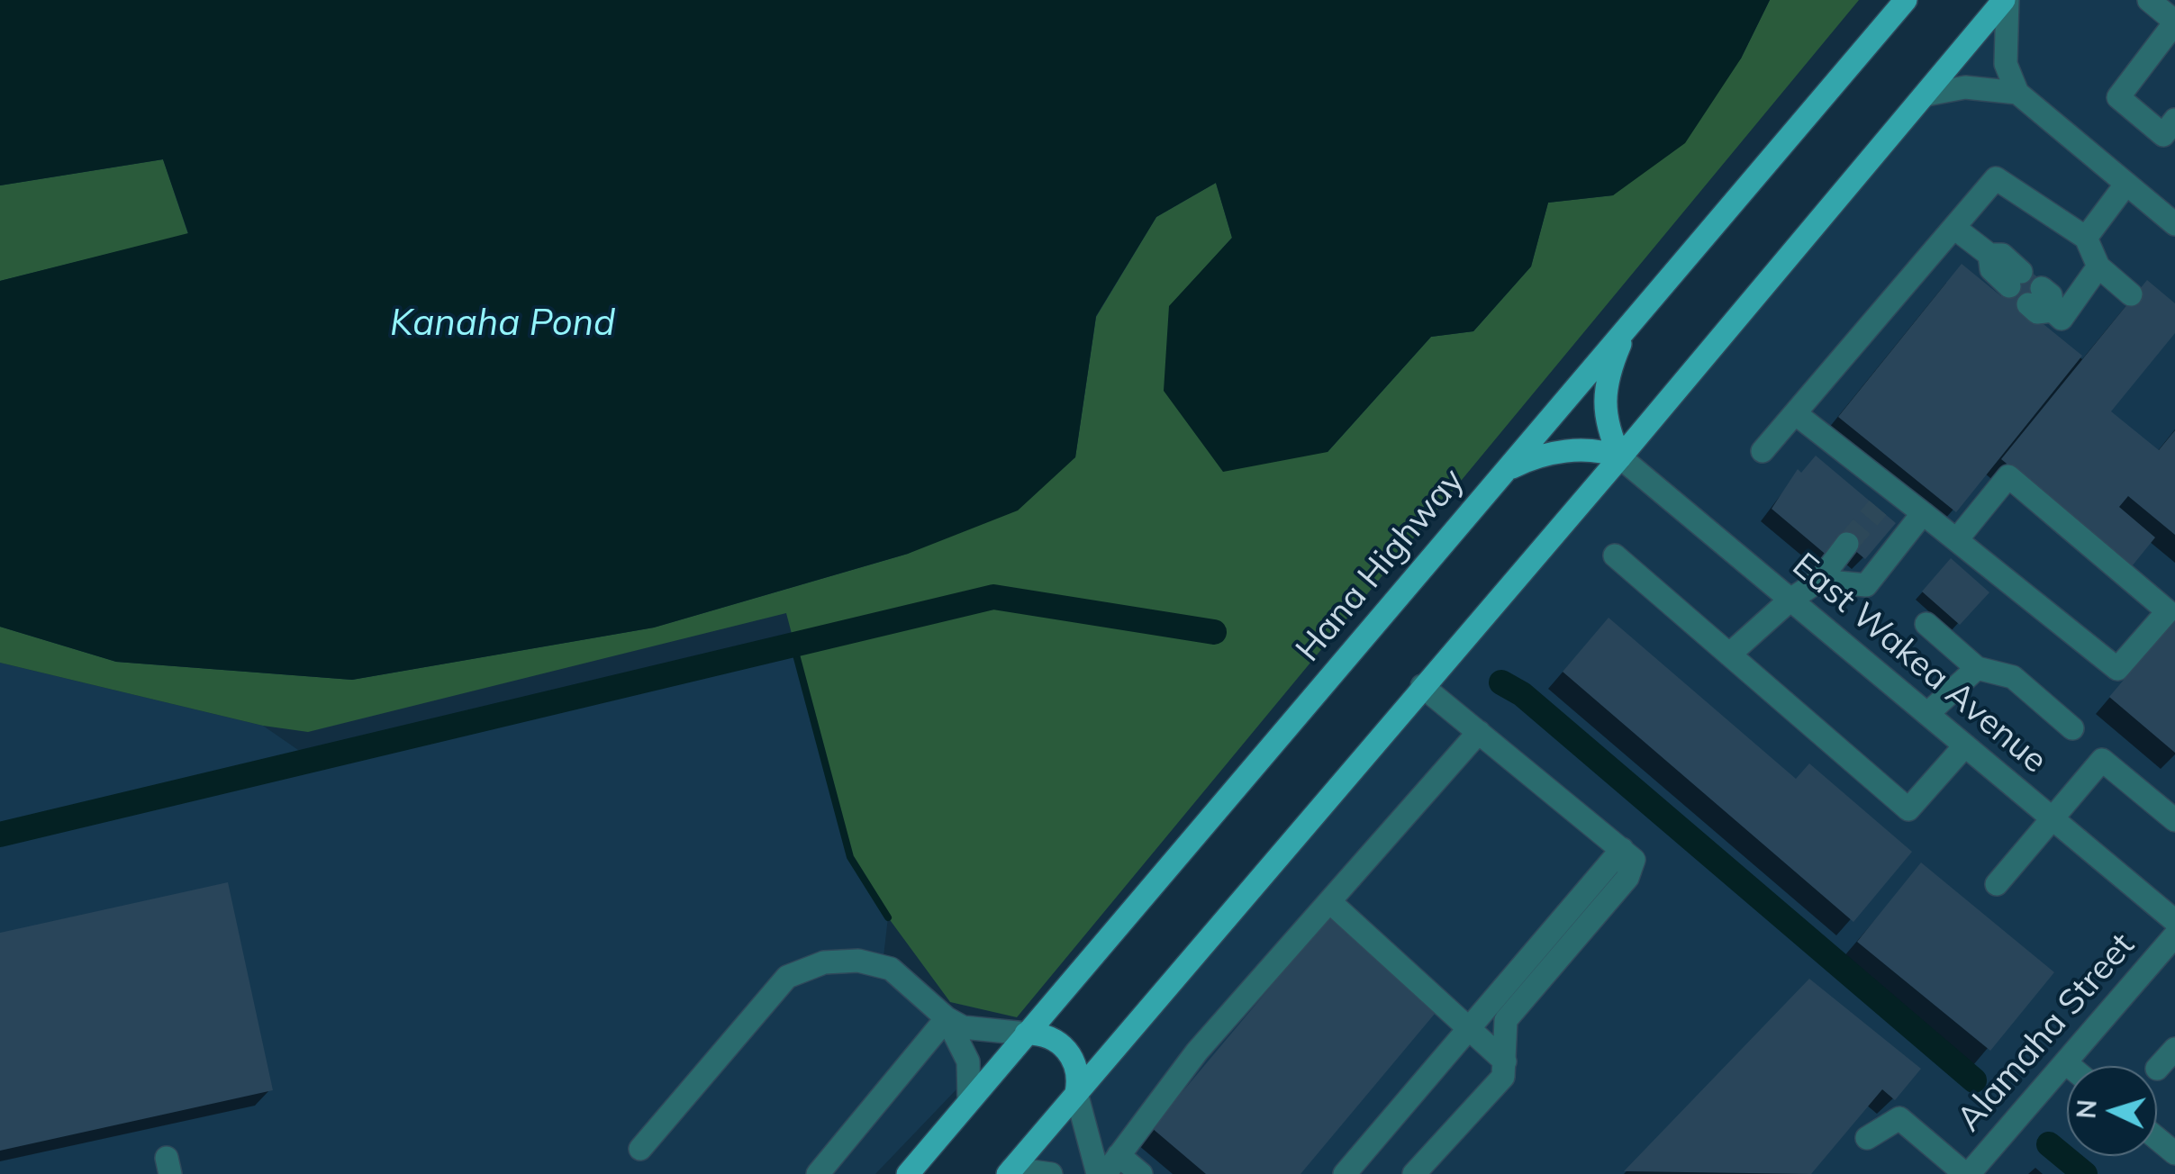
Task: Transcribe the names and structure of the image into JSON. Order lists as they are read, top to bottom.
{
  "streets": {
    "main road": ["Hana Highway"],
    "street": ["East Wakea Avenue", "Alamaha Street"]
  },
  "water": ["Kanaha Pond"],
  "north": "left"
}
